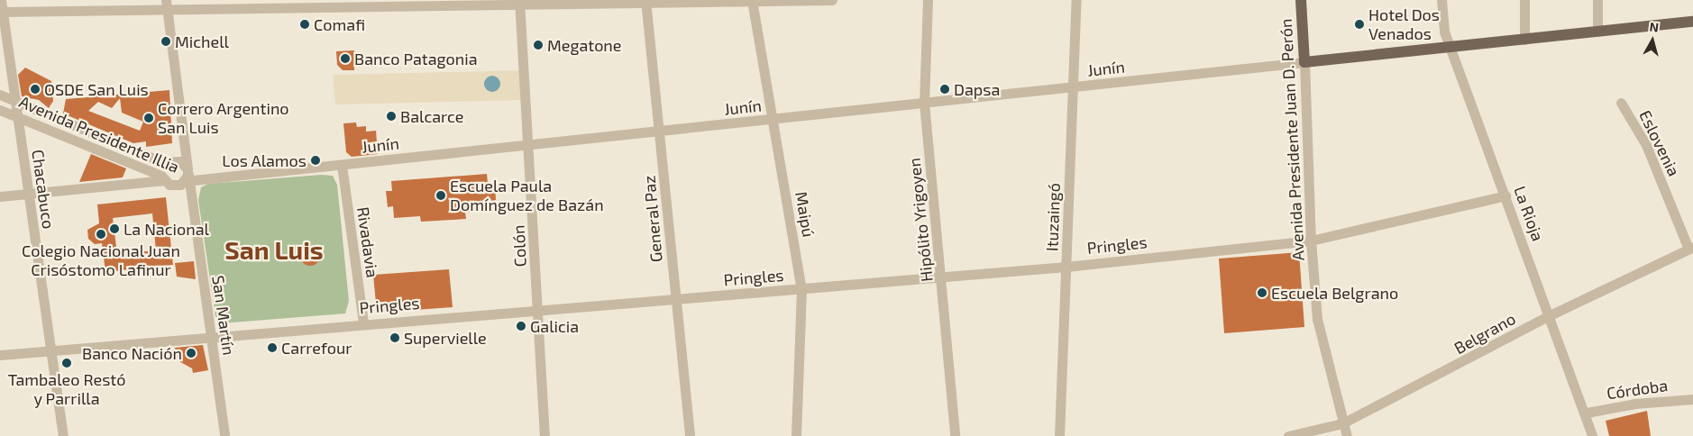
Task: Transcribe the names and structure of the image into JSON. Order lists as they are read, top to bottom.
{
  "streets": {
    "main road": ["Avenida Presidente Juan D. Perón"],
    "street": [
      "Junín",
      "Avenida Presidente Illia",
      "Eslovenia",
      "Chacabuco",
      "La Rioja",
      "Maipú",
      "Ituzaingó",
      "General Paz",
      "Hipólito Yrigoyen",
      "Rivadavia",
      "Pringles",
      "Colón",
      "San Martín",
      "Belgrano",
      "Córdoba"
    ]
  },
  "crossings": [
    ["Junín", "Avenida Presidente Illia"],
    ["Junín", "Avenida Presidente Juan D. Perón"],
    ["Junín", "Maipú"],
    ["Junín", "Ituzaingó"],
    ["Junín", "General Paz"],
    ["Junín", "Hipólito Yrigoyen"],
    ["Junín", "Rivadavia"],
    ["Junín", "Colón"],
    ["Junín", "San Martín"],
    ["Avenida Presidente Illia", "Chacabuco"],
    ["Avenida Presidente Illia", "San Martín"],
    ["Avenida Presidente Juan D. Perón", "Pringles"],
    ["Avenida Presidente Juan D. Perón", "Belgrano"],
    ["Eslovenia", "Belgrano"],
    ["Chacabuco", "Pringles"],
    ["La Rioja", "Pringles"],
    ["La Rioja", "Belgrano"],
    ["La Rioja", "Córdoba"],
    ["Maipú", "Pringles"],
    ["Ituzaingó", "Pringles"],
    ["General Paz", "Pringles"],
    ["Hipólito Yrigoyen", "Pringles"],
    ["Rivadavia", "Pringles"],
    ["Pringles", "Colón"],
    ["Pringles", "San Martín"]
  ],
  "districts": ["San Luis"],
  "places": [
    "Comafi",
    "Hotel Dos Venados",
    "Michell",
    "Megatone",
    "Banco Patagonia",
    "OSDE San Luis",
    "Dapsa",
    "Balcarce",
    "Correro Argentino San Luis",
    "Los Alamos",
    "Escuela Paula Domínguez de Bazán",
    "La Nacional",
    "Colegio Nacional Juan Crisóstomo Lafinur",
    "Escuela Belgrano",
    "Galicia",
    "Supervielle",
    "Carrefour",
    "Banco Nación",
    "Tambaleo Restó y Parrilla"
  ],
  "north": "top"
}
